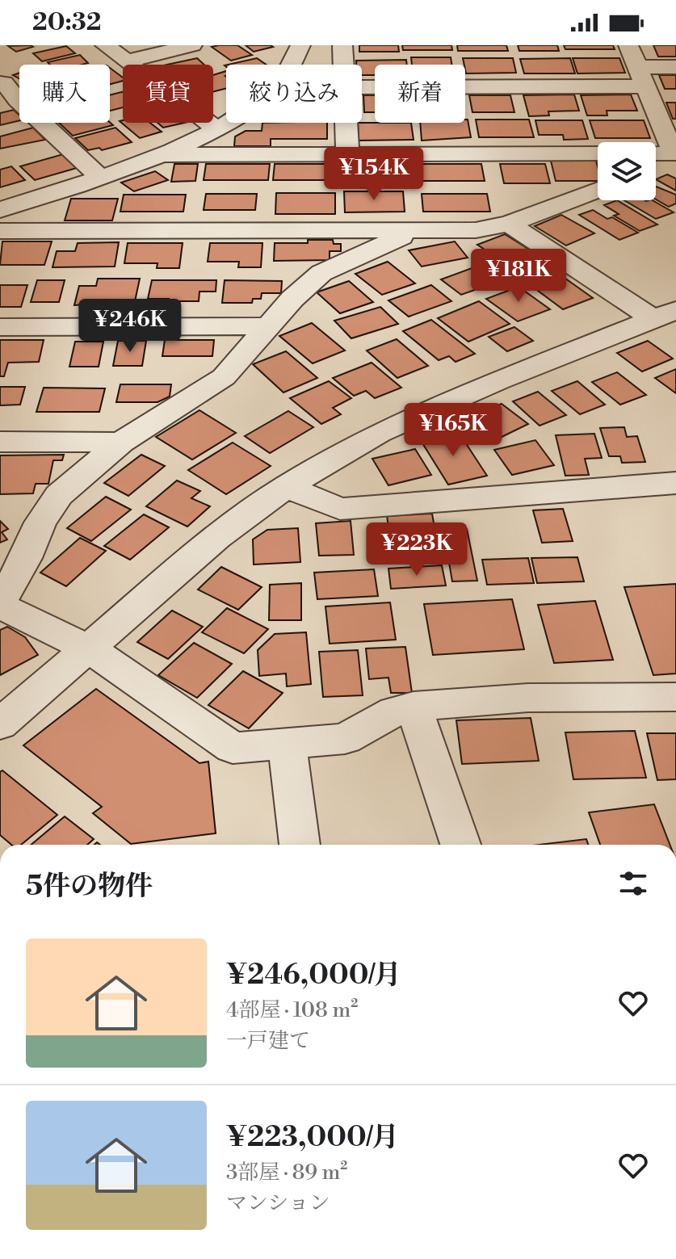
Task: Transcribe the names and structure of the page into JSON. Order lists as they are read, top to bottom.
{
  "page": {
    "status": "20:32",
    "chip": [
      "購入",
      "賃貸",
      "絞り込み",
      "新着"
    ],
    "price": [
      "¥154K",
      "¥181K",
      "¥246K",
      "¥165K",
      "¥223K"
    ],
    "heading": "5件の物件",
    "list": [
      {
        "name": "¥246,000/月",
        "note": "4部屋 · 108 m² · 一戸建て"
      },
      {
        "name": "¥223,000/月",
        "note": "3部屋 · 89 m² · マンション"
      }
    ]
  }
}
